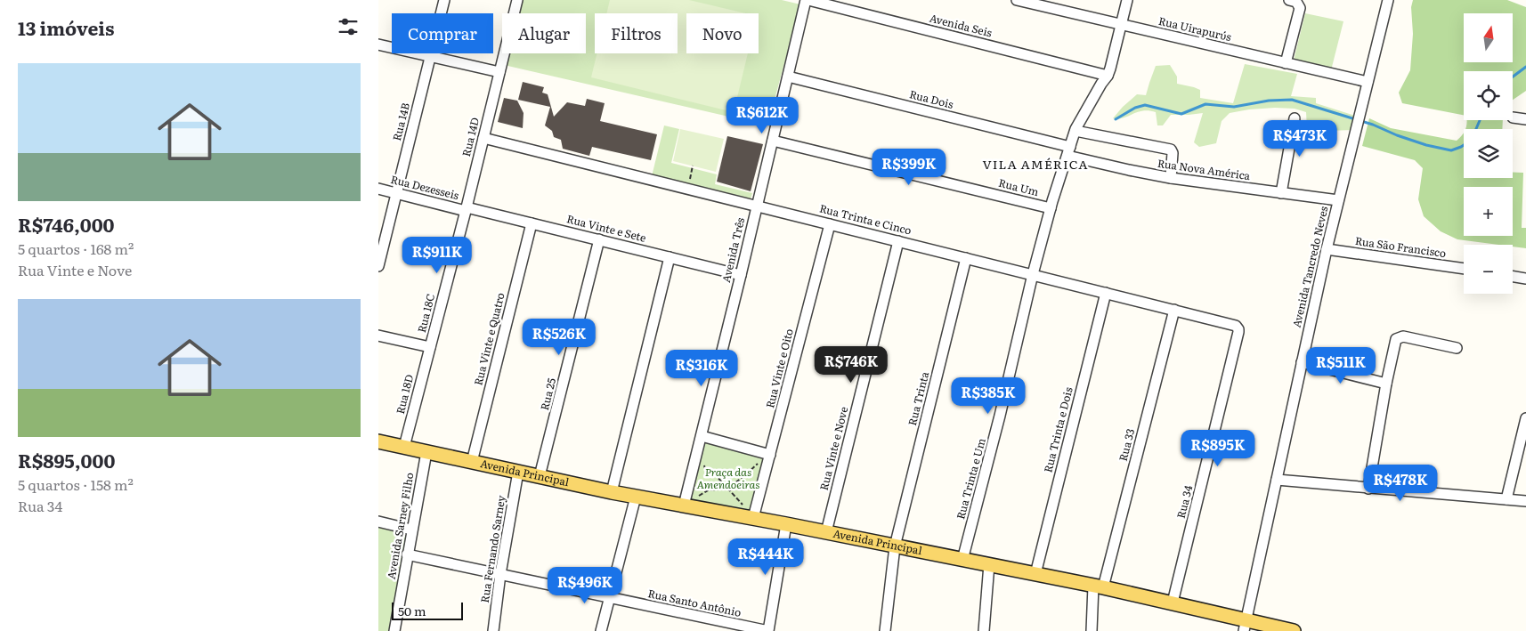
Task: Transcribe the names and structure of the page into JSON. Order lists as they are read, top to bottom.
{
  "streets": {
    "main road": ["Avenida Principal"],
    "street": [
      "Avenida Seis",
      "Rua Uirapurύs",
      "Rua Dois",
      "Rua 14B",
      "Rua 14D",
      "Rua Nova América",
      "Rua Dezesseis",
      "Rua Um",
      "Rua Trinta e Cinco",
      "Rua Vinte e Sete",
      "Rua São Francisco",
      "Avenida Três",
      "Avenida Tancredo Neves",
      "Rua 18C",
      "Rua Vinte e Quatro",
      "Rua Vinte e Oito",
      "Rua 18D",
      "Rua 25",
      "Rua Trinta",
      "Rua Trinta e Dois",
      "Rua 33",
      "Rua Vinte e Nove",
      "Rua Trinta e Um",
      "Rua 34",
      "Avenida Sarney Filho",
      "Rua Fernando Sarney",
      "Rua Santo Antônio"
    ]
  },
  "crossings": [
    ["Avenida Seis", "Avenida Três"],
    ["Avenida Seis", "Rua Trinta e Um"],
    ["Rua Uirapurύs", "Avenida Tancredo Neves"],
    ["Rua Uirapurύs", "Rua Trinta e Um"],
    ["Rua Dois", "Rua Nova América"],
    ["Rua Dois", "Avenida Três"],
    ["Rua Dois", "Rua Trinta e Um"],
    ["Rua 14B", "Rua Dezesseis"],
    ["Rua 14D", "Rua Dezesseis"],
    ["Rua 14D", "Rua Trinta e Cinco"],
    ["Rua 14D", "Rua Vinte e Sete"],
    ["Rua 14D", "Rua 18C"],
    ["Rua Nova América", "Avenida Tancredo Neves"],
    ["Rua Nova América", "Rua Trinta e Um"],
    ["Rua Dezesseis", "Rua Vinte e Sete"],
    ["Rua Dezesseis", "Rua 18C"],
    ["Rua Um", "Avenida Três"],
    ["Rua Um", "Rua Trinta e Um"],
    ["Rua Trinta e Cinco", "Avenida Três"],
    ["Rua Trinta e Cinco", "Rua Vinte e Oito"],
    ["Rua Trinta e Cinco", "Rua Trinta"],
    ["Rua Trinta e Cinco", "Rua Trinta e Dois"],
    ["Rua Trinta e Cinco", "Rua 33"],
    ["Rua Trinta e Cinco", "Rua Vinte e Nove"],
    ["Rua Trinta e Cinco", "Rua Trinta e Um"],
    ["Rua Trinta e Cinco", "Rua 34"],
    ["Rua Vinte e Sete", "Avenida Três"],
    ["Rua Vinte e Sete", "Rua 18C"],
    ["Rua Vinte e Sete", "Rua Vinte e Quatro"],
    ["Rua Vinte e Sete", "Rua 25"],
    ["Rua São Francisco", "Avenida Tancredo Neves"],
    ["Avenida Três", "Avenida Principal"],
    ["Avenida Tancredo Neves", "Avenida Principal"],
    ["Rua 18C", "Rua 18D"],
    ["Rua Vinte e Quatro", "Avenida Principal"],
    ["Rua Vinte e Oito", "Avenida Principal"],
    ["Rua 18D", "Avenida Principal"],
    ["Rua 25", "Avenida Principal"],
    ["Rua Trinta", "Avenida Principal"],
    ["Rua Trinta e Dois", "Avenida Principal"],
    ["Rua 33", "Avenida Principal"],
    ["Rua Vinte e Nove", "Avenida Principal"],
    ["Avenida Principal", "Rua Trinta e Um"],
    ["Avenida Principal", "Rua 34"],
    ["Avenida Principal", "Avenida Sarney Filho"],
    ["Avenida Principal", "Rua Fernando Sarney"],
    ["Avenida Sarney Filho", "Rua Santo Antônio"],
    ["Rua Fernando Sarney", "Rua Santo Antônio"]
  ],
  "districts": ["VILA AMÉRICA"],
  "parks": ["Praça das Amendoeiras"],
  "scale_bar": "50 m",
  "north": "top",
  "page": {
    "heading": "13 imóveis",
    "map_buttons": ["+", "−"],
    "chip": [
      "Comprar",
      "Alugar",
      "Filtros",
      "Novo"
    ],
    "list": [
      {
        "name": "R$746,000",
        "note": "5 quartos · 168 m² · Rua Vinte e Nove"
      },
      {
        "name": "R$895,000",
        "note": "5 quartos · 158 m² · Rua 34"
      }
    ],
    "price": [
      "R$612K",
      "R$473K",
      "R$399K",
      "R$911K",
      "R$526K",
      "R$746K",
      "R$511K",
      "R$316K",
      "R$385K",
      "R$895K",
      "R$478K",
      "R$444K",
      "R$496K"
    ],
    "scale": "50 m"
  }
}
